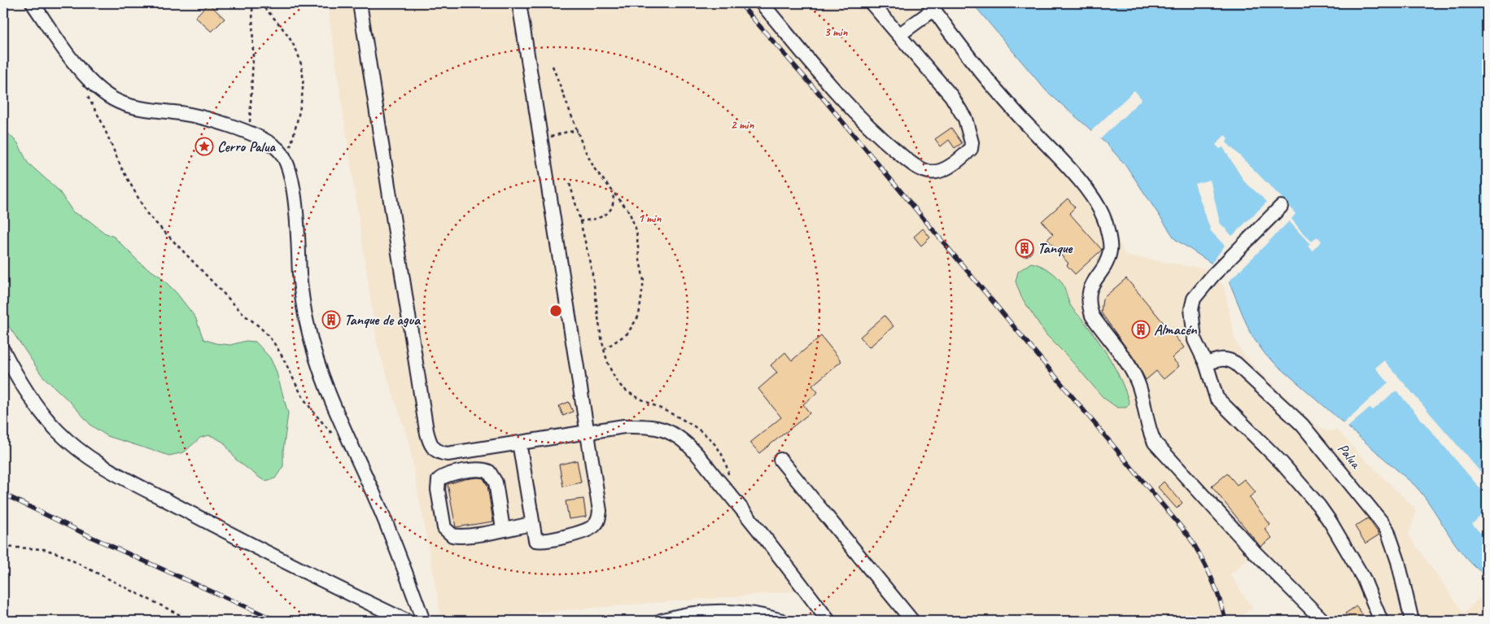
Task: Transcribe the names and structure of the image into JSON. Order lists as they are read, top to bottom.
{
  "streets": {
    "street": ["Palua"]
  },
  "places": {
    "place": ["Cerro Palua"],
    "building": ["Tanque", "Tanque de agua", "Almacén"]
  },
  "rings": ["3 min", "2 min", "1 min"]
}
